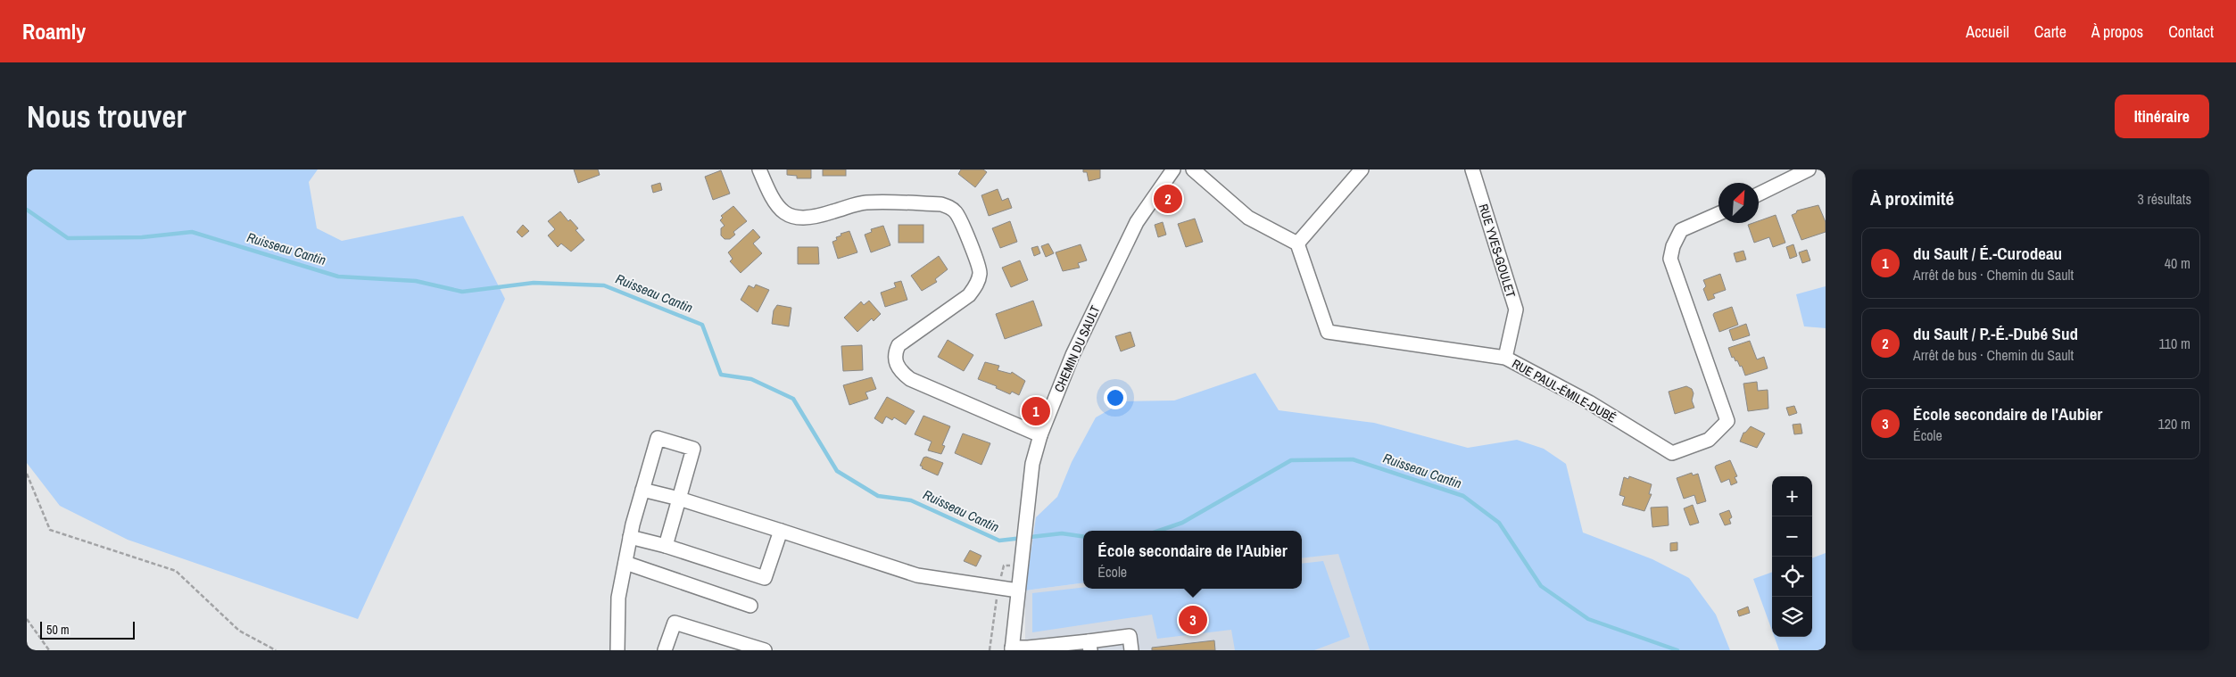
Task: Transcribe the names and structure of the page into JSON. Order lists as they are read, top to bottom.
{
  "streets": {
    "street": ["RUE YVES-GOULET", "CHEMIN DU SAULT", "RUE PAUL-ÉMILE-DUBÉ"]
  },
  "crossings": [
    ["RUE YVES-GOULET", "RUE PAUL-ÉMILE-DUBÉ"]
  ],
  "water": ["Ruisseau Cantin"],
  "scale_bar": "50 m",
  "north": "top right",
  "page": {
    "header": "Roamly",
    "nav": [
      "Accueil",
      "Carte",
      "À propos",
      "Contact"
    ],
    "buttons": "Itinéraire",
    "title": "Nous trouver",
    "heading": ["À proximité", "3 résultats"],
    "pins": ["2", "1", "3"],
    "list": [
      {
        "mark": "1",
        "name": "du Sault / É.-Curodeau",
        "note": "Arrêt de bus · Chemin du Sault",
        "value": "40 m"
      },
      {
        "mark": "2",
        "name": "du Sault / P.-É.-Dubé Sud",
        "note": "Arrêt de bus · Chemin du Sault",
        "value": "110 m"
      },
      {
        "mark": "3",
        "name": "École secondaire de l'Aubier",
        "note": "École",
        "value": "120 m"
      }
    ],
    "map_buttons": ["+", "−"],
    "popup": ["École secondaire de l'Aubier", "École"],
    "scale": "50 m"
  }
}
